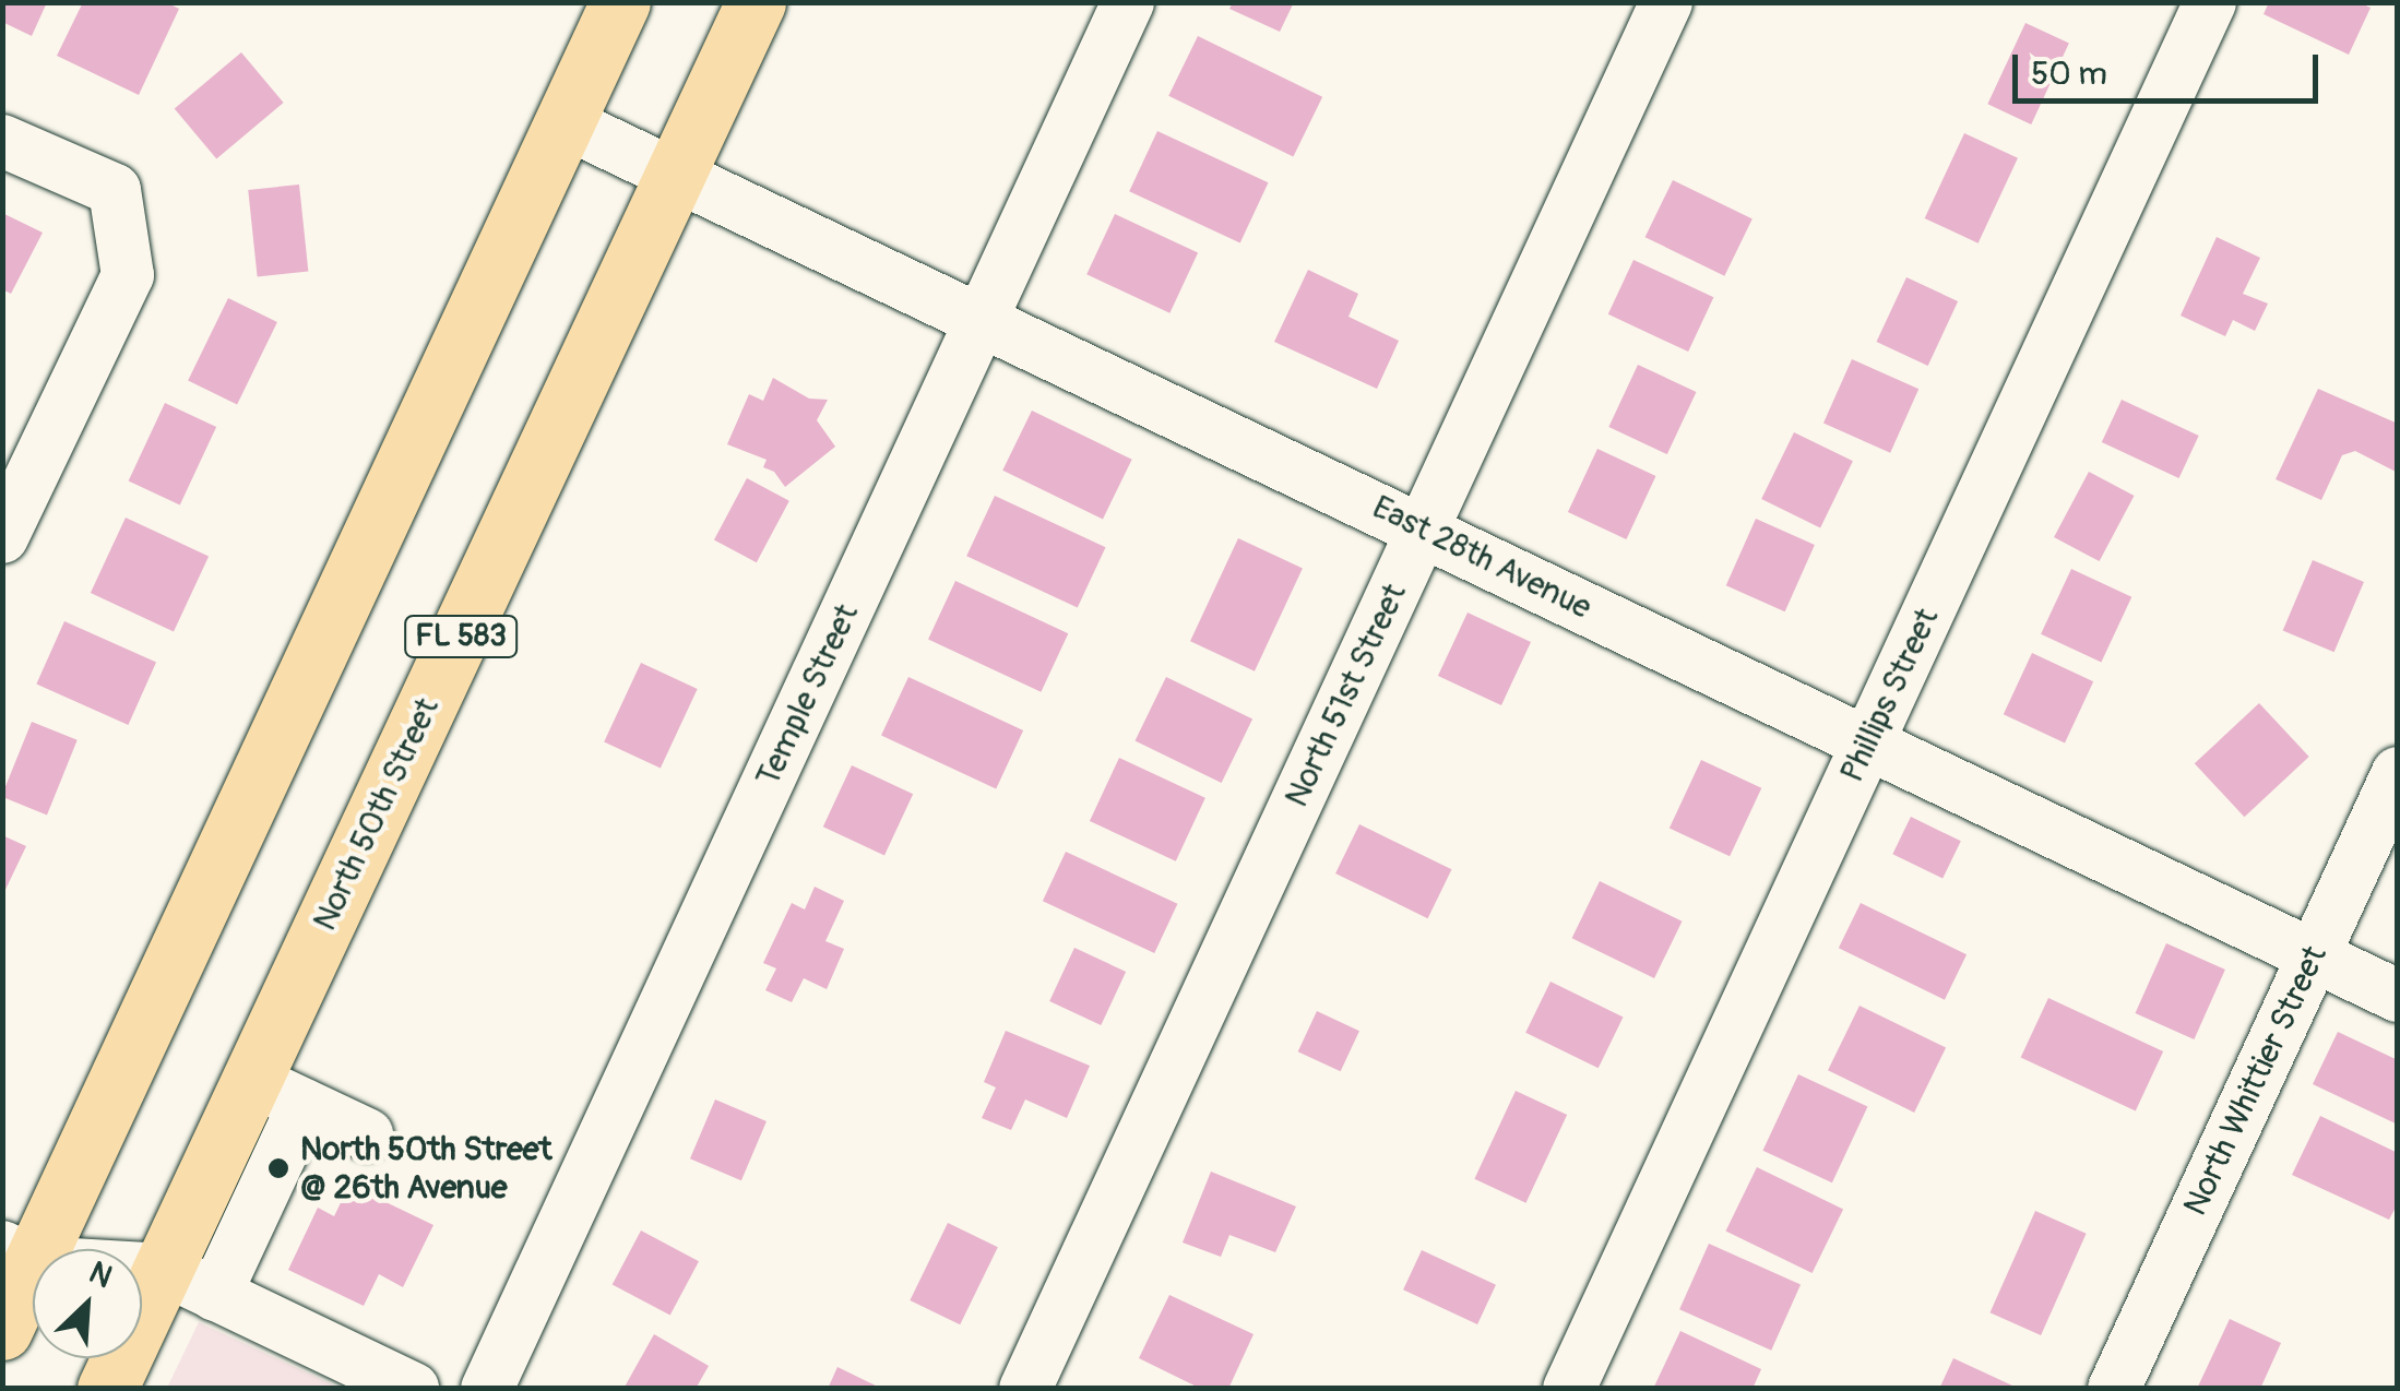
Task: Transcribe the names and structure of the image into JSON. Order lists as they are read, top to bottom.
{
  "streets": {
    "main road": ["FL 583", "North 50th Street"],
    "street": [
      "East 28th Avenue",
      "Temple Street",
      "North 51st Street",
      "Phillips Street",
      "North Whittier Street"
    ]
  },
  "crossings": [
    ["East 28th Avenue", "Temple Street"],
    ["East 28th Avenue", "North 51st Street"],
    ["East 28th Avenue", "Phillips Street"],
    ["East 28th Avenue", "North 50th Street"],
    ["East 28th Avenue", "North Whittier Street"]
  ],
  "places": ["North 50th Street @ 26th Avenue"],
  "scale_bar": "50 m",
  "north": "top right"
}
